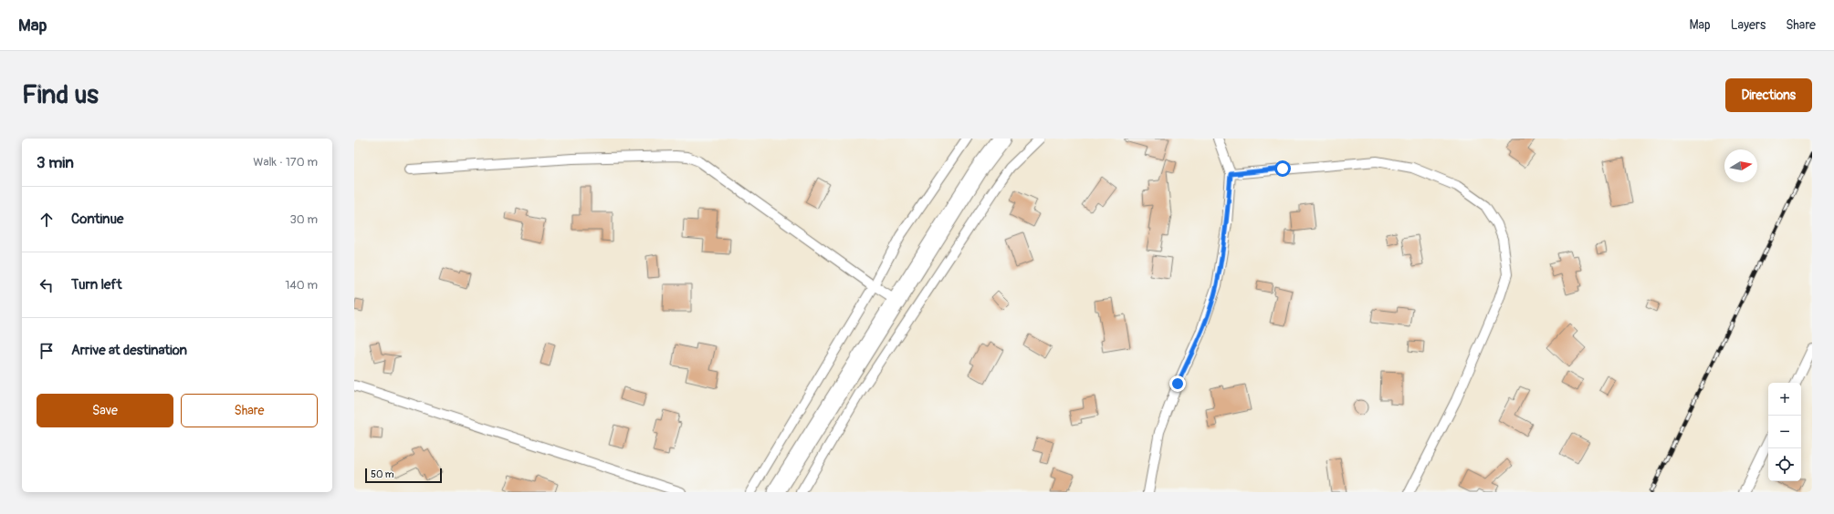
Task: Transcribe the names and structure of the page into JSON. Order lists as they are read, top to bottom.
{
  "scale_bar": "50 m",
  "north": "right",
  "page": {
    "header": "Map",
    "nav": ["Map", "Layers", "Share"],
    "buttons": [
      "Directions",
      ["Save", "Share"]
    ],
    "title": "Find us",
    "heading": ["3 min", "Walk · 170 m"],
    "list": [
      ["Continue", "30 m"],
      ["Turn left", "140 m"],
      "Arrive at destination"
    ],
    "map_buttons": ["+", "−"],
    "scale": "50 m"
  }
}
